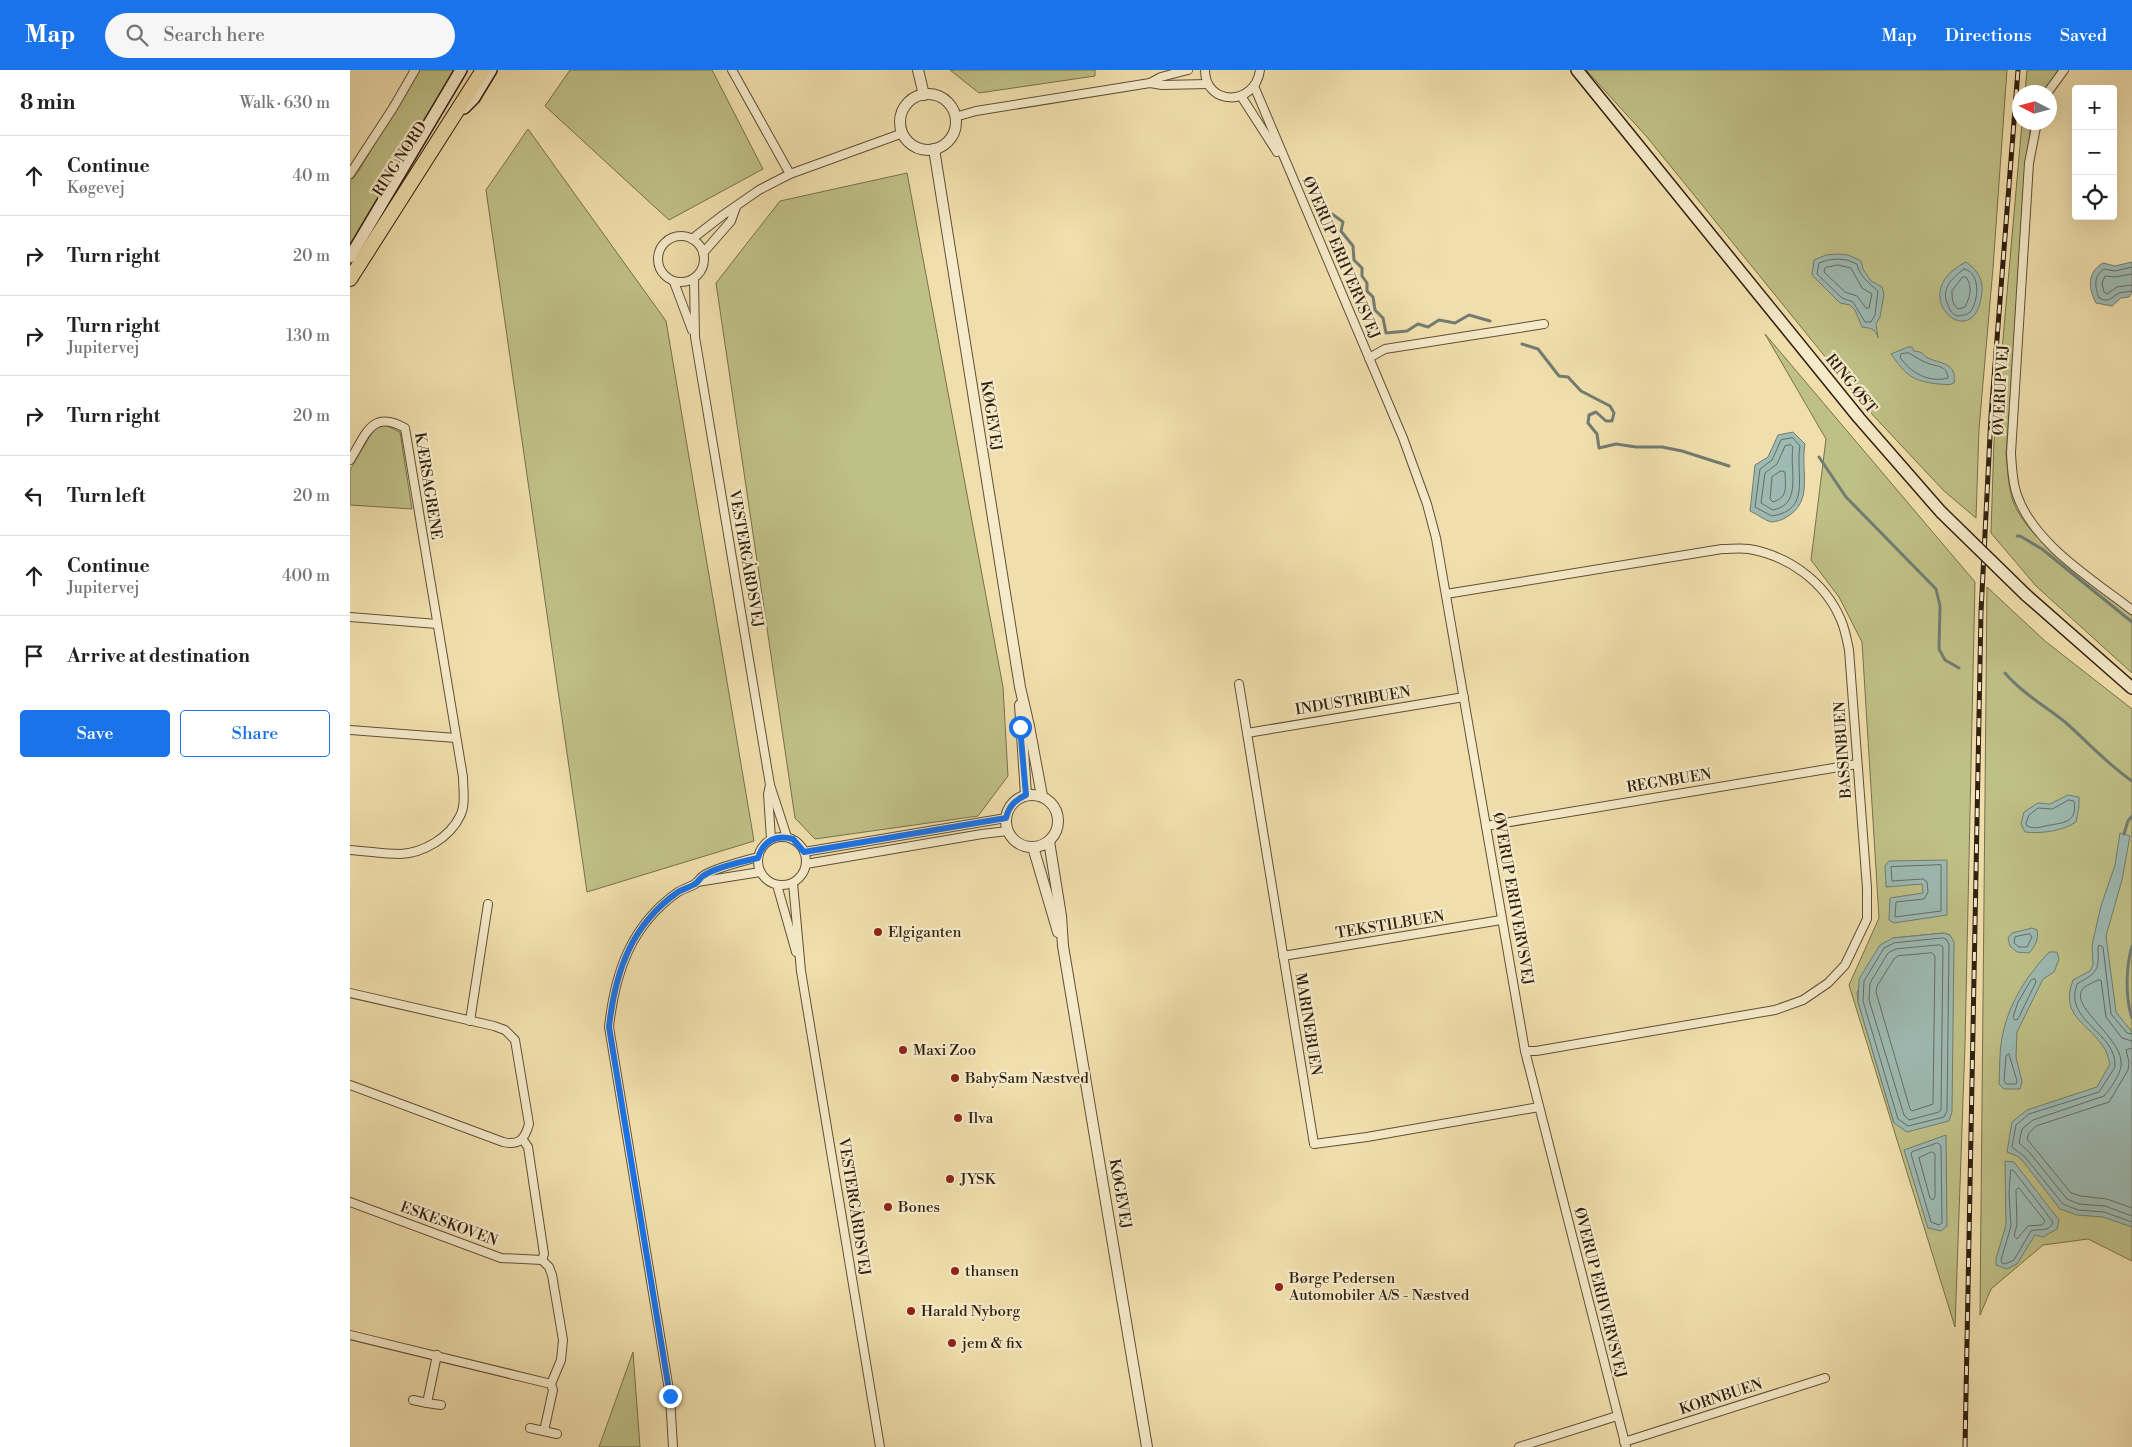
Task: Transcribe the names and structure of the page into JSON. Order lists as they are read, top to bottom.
{
  "streets": {
    "highway": ["RING NORD"],
    "main road": ["RING ØST"],
    "street": [
      "ØVERUP ERHVERVSVEJ",
      "ØVERUPVEJ",
      "KØGEVEJ",
      "KÆRSAGRENE",
      "VESTERGÅRDSVEJ",
      "INDUSTRIBUEN",
      "BASSINBUEN",
      "REGNBUEN",
      "TEKSTILBUEN",
      "MARINEBUEN",
      "ESKESKOVEN",
      "KORNBUEN"
    ]
  },
  "crossings": [
    ["ØVERUP ERHVERVSVEJ", "INDUSTRIBUEN"],
    ["ØVERUP ERHVERVSVEJ", "BASSINBUEN"],
    ["ØVERUP ERHVERVSVEJ", "REGNBUEN"],
    ["ØVERUP ERHVERVSVEJ", "TEKSTILBUEN"],
    ["ØVERUP ERHVERVSVEJ", "MARINEBUEN"],
    ["ØVERUP ERHVERVSVEJ", "KORNBUEN"],
    ["INDUSTRIBUEN", "MARINEBUEN"],
    ["BASSINBUEN", "REGNBUEN"],
    ["TEKSTILBUEN", "MARINEBUEN"]
  ],
  "places": [
    "Elgiganten",
    "Maxi Zoo",
    "BabySam Næstved",
    "Ilva",
    "JYSK",
    "Bones",
    "thansen",
    "Børge Pedersen Automobiler A/S - Næstved",
    "Harald Nyborg",
    "jem & fix"
  ],
  "north": "left",
  "page": {
    "header": "Map",
    "search": "Search here",
    "nav": ["Map", "Directions", "Saved"],
    "heading": ["8 min", "Walk · 630 m"],
    "map_buttons": ["+", "−"],
    "list": [
      ["Continue", "Køgevej", "40 m"],
      ["Turn right", "20 m"],
      ["Turn right", "Jupitervej", "130 m"],
      ["Turn right", "20 m"],
      ["Turn left", "20 m"],
      ["Continue", "Jupitervej", "400 m"],
      "Arrive at destination"
    ],
    "buttons": ["Save", "Share"]
  }
}
